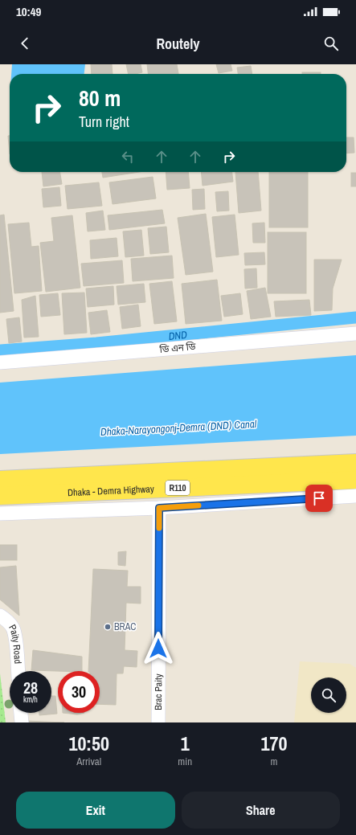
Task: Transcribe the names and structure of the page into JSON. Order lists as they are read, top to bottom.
{
  "streets": {
    "main road": ["R110", "Dhaka - Demra Highway"],
    "street": ["ডি এন ডি", "Paity Road", "Brac Paity"]
  },
  "water": ["DND", "Dhaka-Narayongonj-Demra (DND) Canal"],
  "places": ["BRAC"],
  "page": {
    "status": "10:49",
    "header": "Routely",
    "turn": ["80 m", "Turn right"],
    "speed": "28 km/h",
    "limit": "30",
    "eta": [
      "10:50",
      "Arrival",
      "1",
      "min",
      "170",
      "m"
    ],
    "buttons": ["Exit", "Share"]
  }
}
